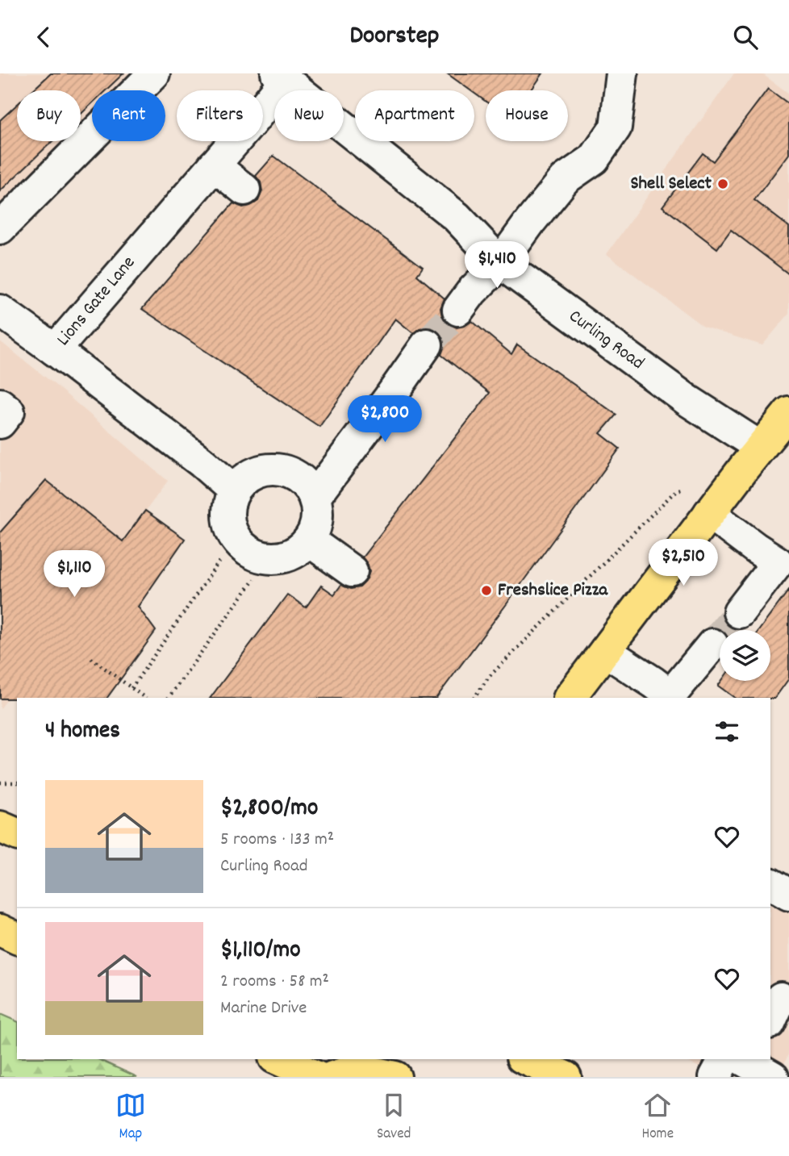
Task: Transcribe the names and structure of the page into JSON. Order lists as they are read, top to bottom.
{
  "streets": {
    "street": ["Lions Gate Lane", "Curling Road"]
  },
  "crossings": [
    ["Lions Gate Lane", "Curling Road"]
  ],
  "places": ["Shell Select", "Freshslice Pizza"],
  "page": {
    "header": "Doorstep",
    "chip": [
      "Buy",
      "Rent",
      "Filters",
      "New",
      "Apartment",
      "House"
    ],
    "price": [
      "$1,410",
      "$2,800",
      "$2,510",
      "$1,110"
    ],
    "heading": "4 homes",
    "list": [
      {
        "name": "$2,800/mo",
        "note": "5 rooms · 133 m² · Curling Road"
      },
      {
        "name": "$1,110/mo",
        "note": "2 rooms · 58 m² · Marine Drive"
      }
    ],
    "tabs": ["Map", "Saved", "Home"]
  }
}
